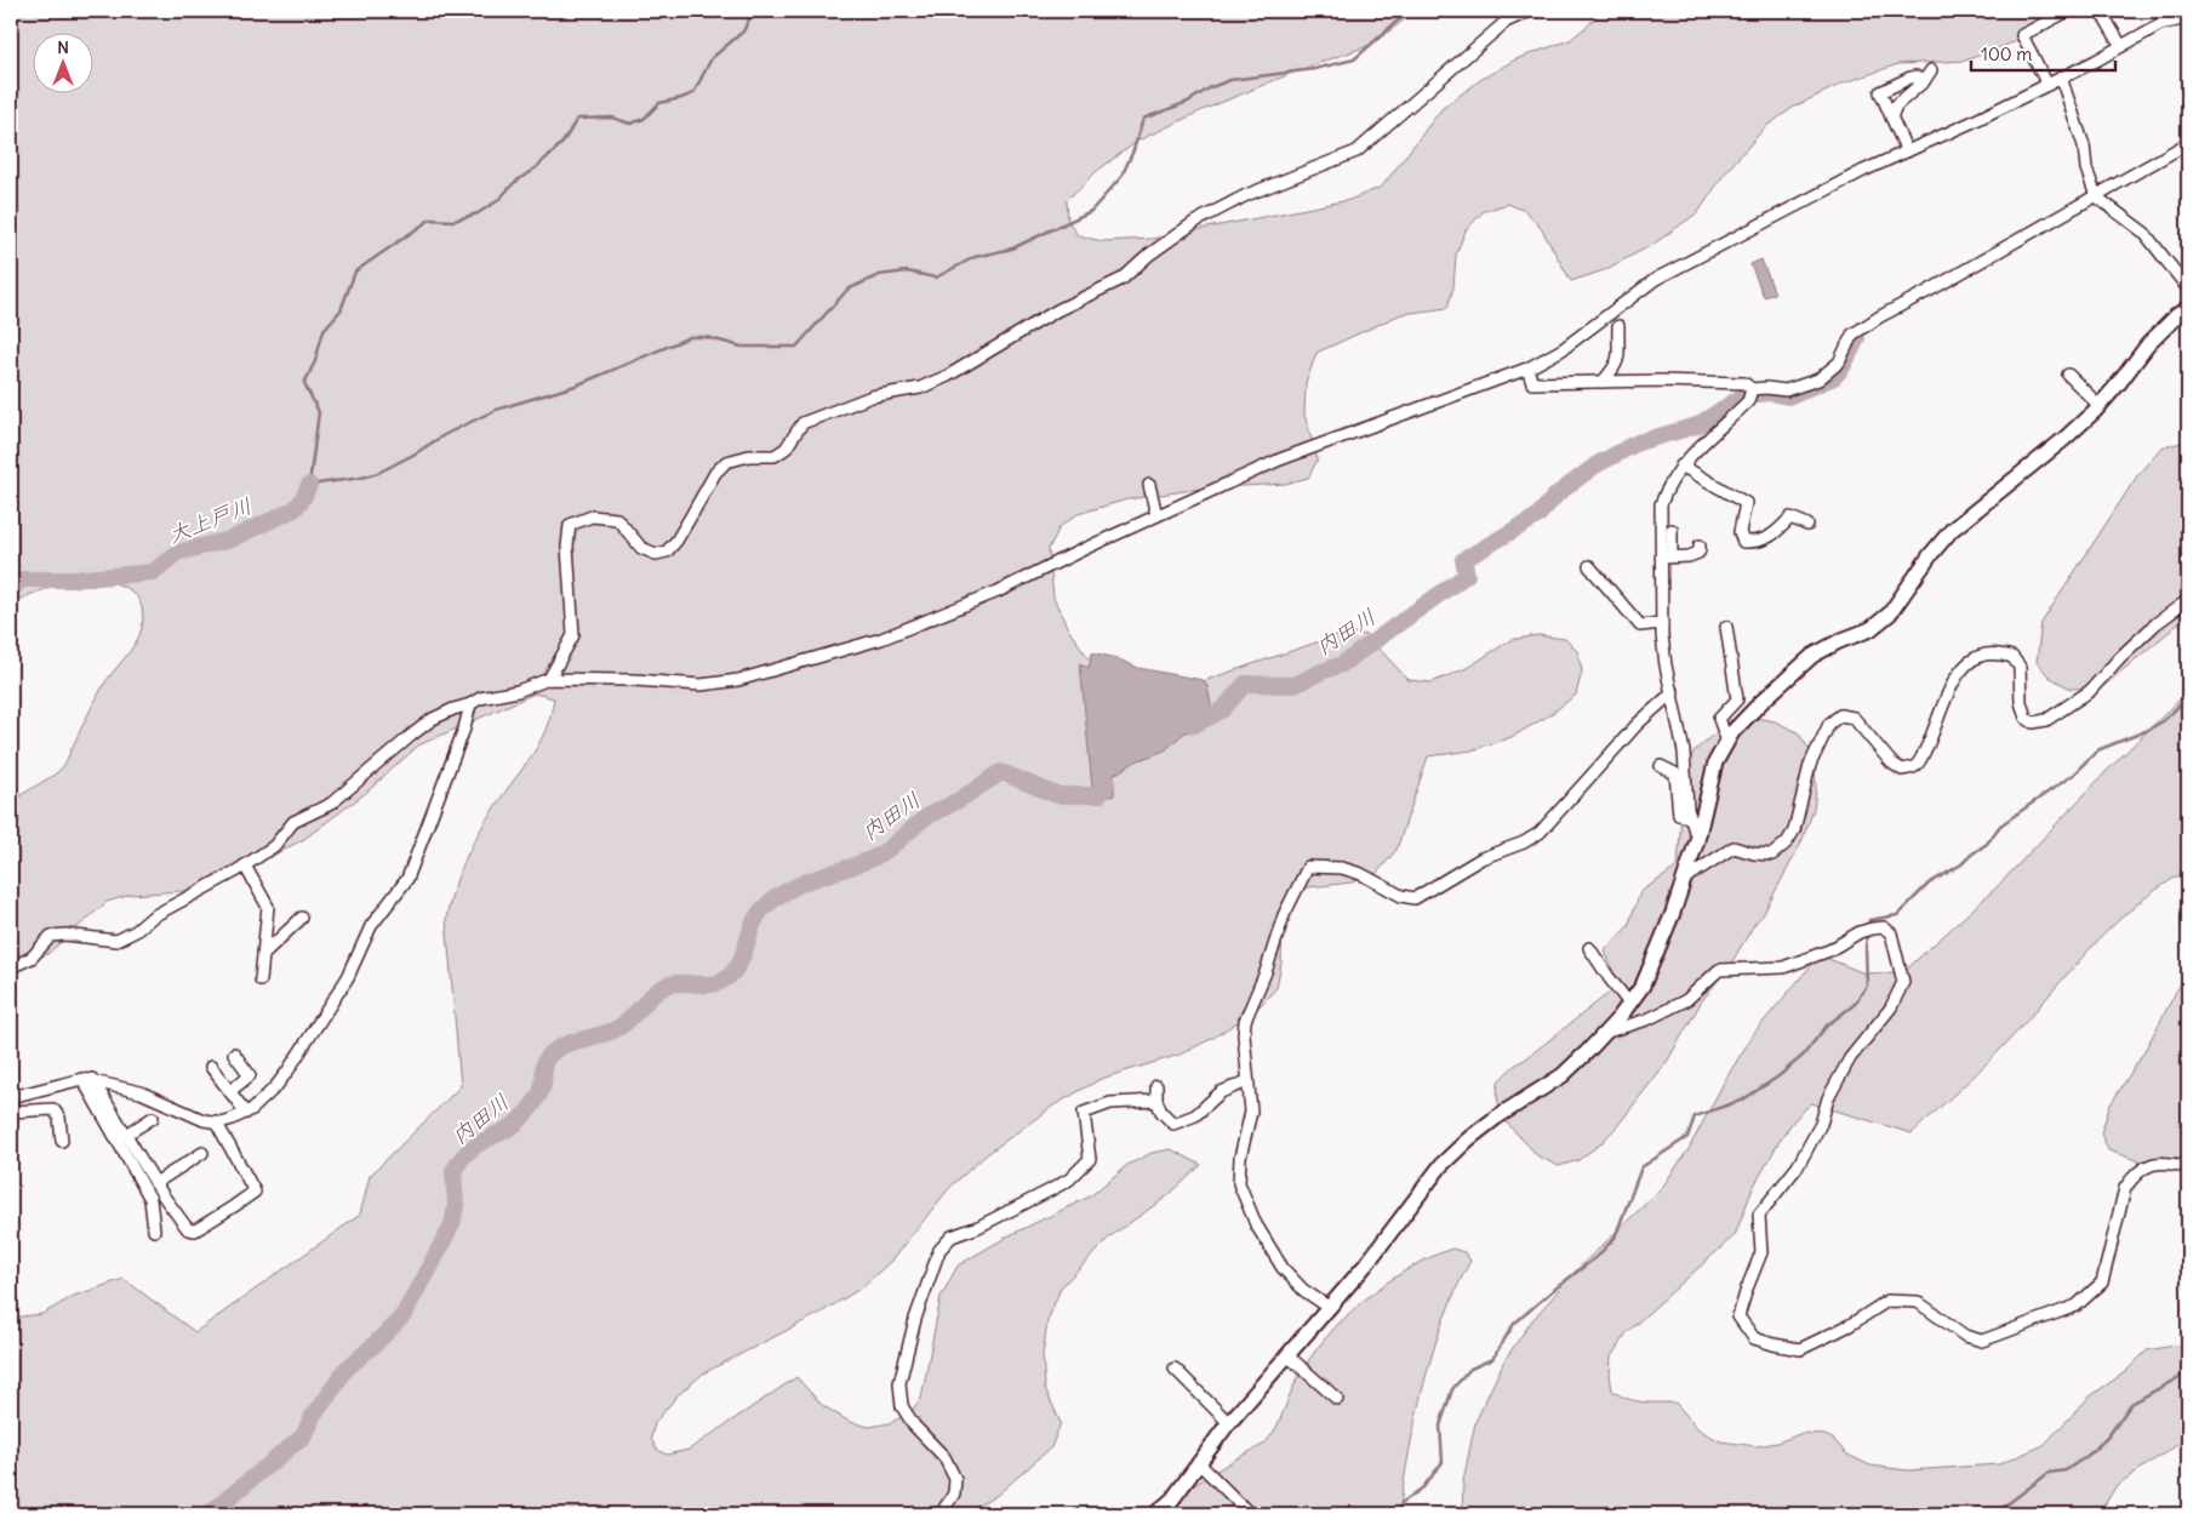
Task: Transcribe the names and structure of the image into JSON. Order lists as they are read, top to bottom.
{
  "water": ["大上戸川", "内田川"],
  "scale_bar": "100 m",
  "north": "top"
}
